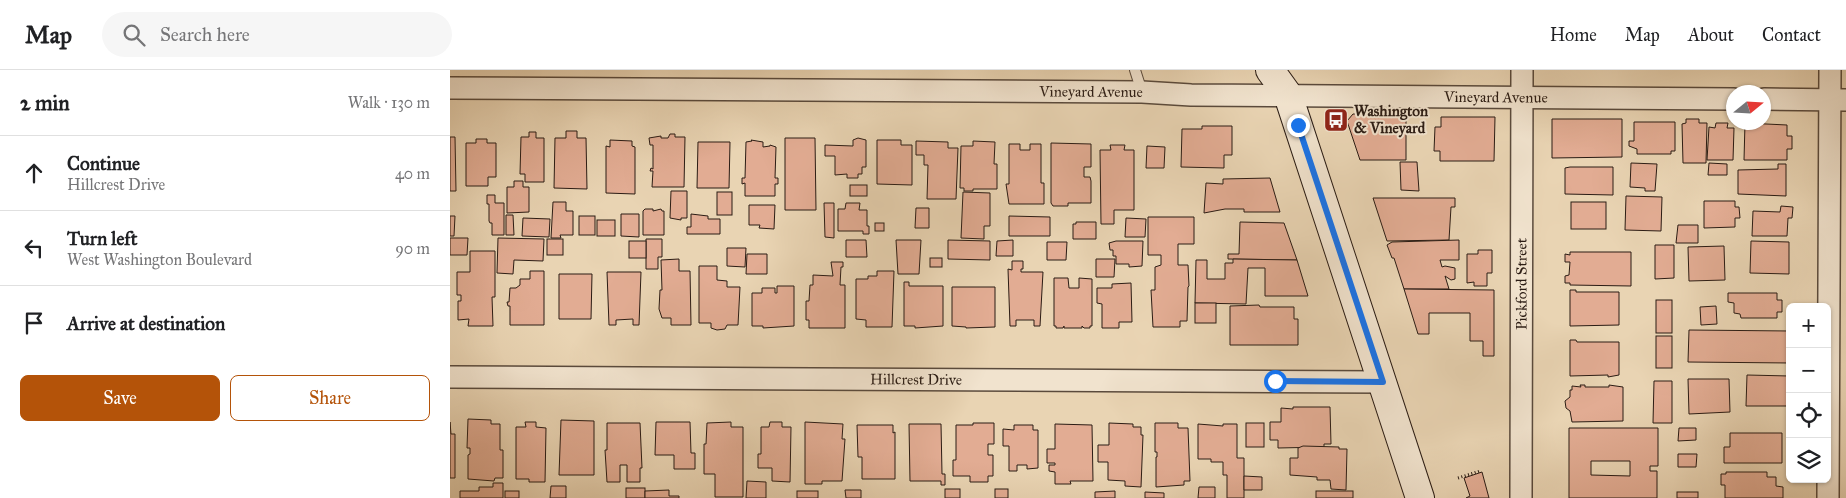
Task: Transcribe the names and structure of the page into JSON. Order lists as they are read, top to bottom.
{
  "streets": {
    "street": ["Vineyard Avenue", "Pickford Street", "Hillcrest Drive"]
  },
  "crossings": [
    ["Vineyard Avenue", "Pickford Street"]
  ],
  "places": {
    "bus stop": ["Washington & Vineyard"]
  },
  "north": "right",
  "page": {
    "header": "Map",
    "search": "Search here",
    "nav": [
      "Home",
      "Map",
      "About",
      "Contact"
    ],
    "heading": ["2 min", "Walk · 130 m"],
    "list": [
      ["Continue", "Hillcrest Drive", "40 m"],
      ["Turn left", "West Washington Boulevard", "90 m"],
      "Arrive at destination"
    ],
    "map_buttons": ["+", "−"],
    "buttons": ["Save", "Share"]
  }
}
